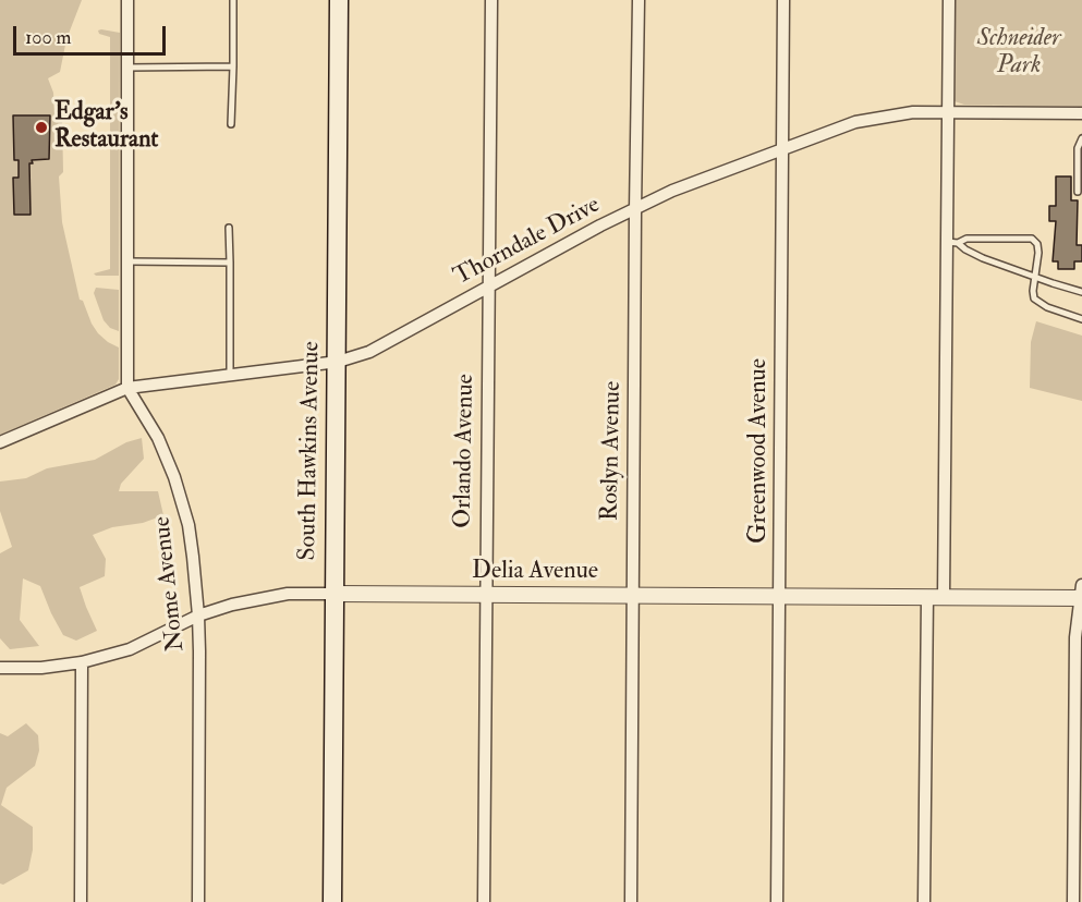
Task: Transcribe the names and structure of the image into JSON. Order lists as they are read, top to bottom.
{
  "streets": {
    "main road": ["South Hawkins Avenue"],
    "street": [
      "Thorndale Drive",
      "Orlando Avenue",
      "Roslyn Avenue",
      "Greenwood Avenue",
      "Delia Avenue",
      "Nome Avenue"
    ]
  },
  "crossings": [
    ["Thorndale Drive", "South Hawkins Avenue"],
    ["Thorndale Drive", "Orlando Avenue"],
    ["Thorndale Drive", "Roslyn Avenue"],
    ["Thorndale Drive", "Greenwood Avenue"],
    ["Thorndale Drive", "Nome Avenue"],
    ["South Hawkins Avenue", "Delia Avenue"],
    ["Orlando Avenue", "Delia Avenue"],
    ["Roslyn Avenue", "Delia Avenue"],
    ["Greenwood Avenue", "Delia Avenue"],
    ["Delia Avenue", "Nome Avenue"]
  ],
  "parks": ["Schneider Park"],
  "places": ["Edgar's Restaurant"],
  "scale_bar": "100 m"
}
